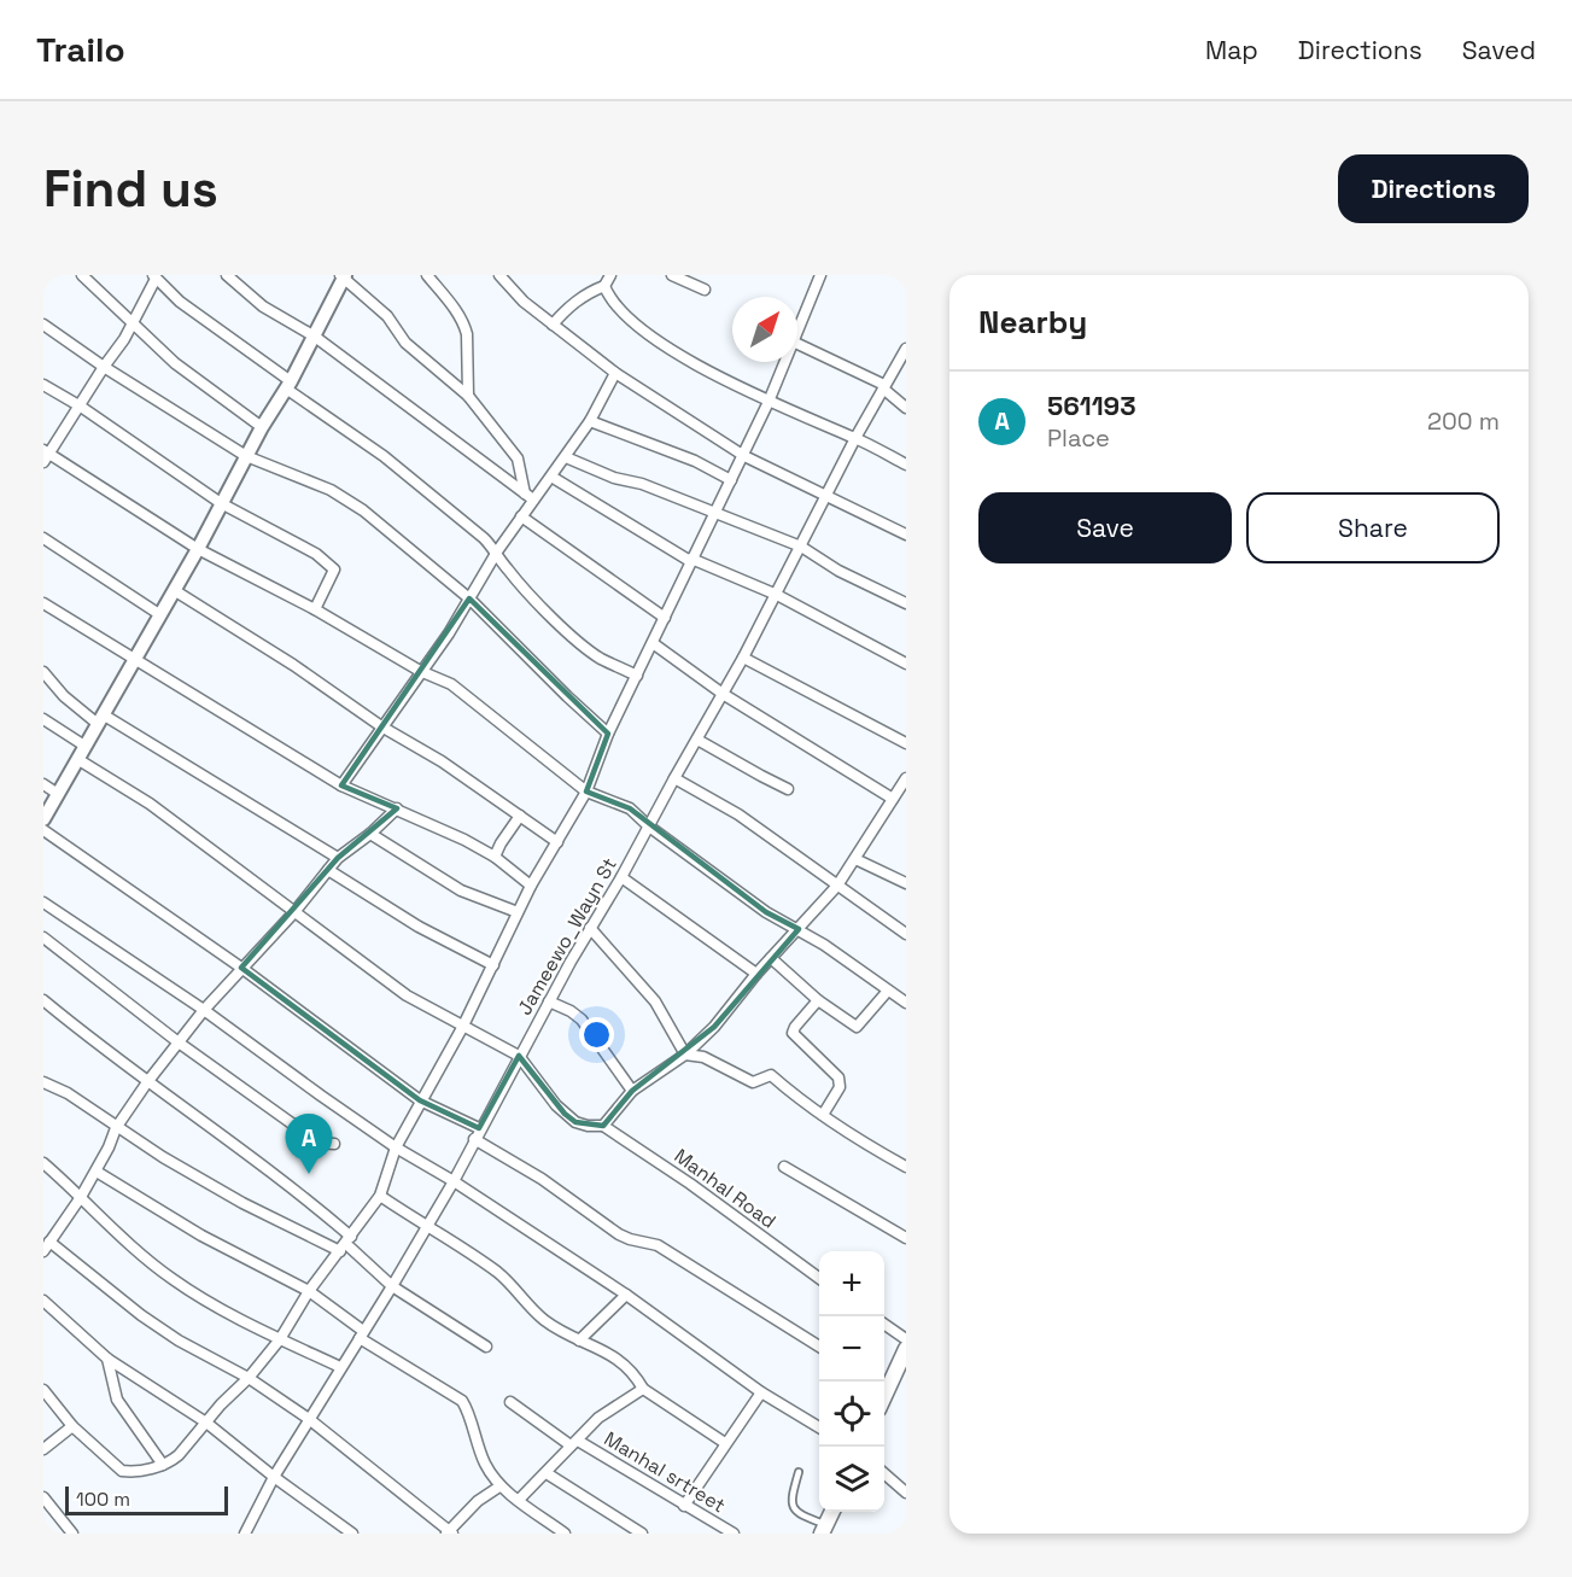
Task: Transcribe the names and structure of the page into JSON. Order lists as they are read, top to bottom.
{
  "streets": {
    "street": ["Jameewo_Wayn St", "Manhal Road", "Manhal srtreet"]
  },
  "crossings": [
    ["Jameewo_Wayn St", "Manhal Road"]
  ],
  "scale_bar": "100 m",
  "north": "top right",
  "page": {
    "header": "Trailo",
    "nav": ["Map", "Directions", "Saved"],
    "buttons": [
      "Directions",
      ["Save", "Share"]
    ],
    "title": "Find us",
    "heading": "Nearby",
    "list": [
      {
        "mark": "A",
        "name": "561193",
        "note": "Place",
        "value": "200 m"
      }
    ],
    "pins": "A",
    "map_buttons": ["+", "−"],
    "scale": "100 m"
  }
}
